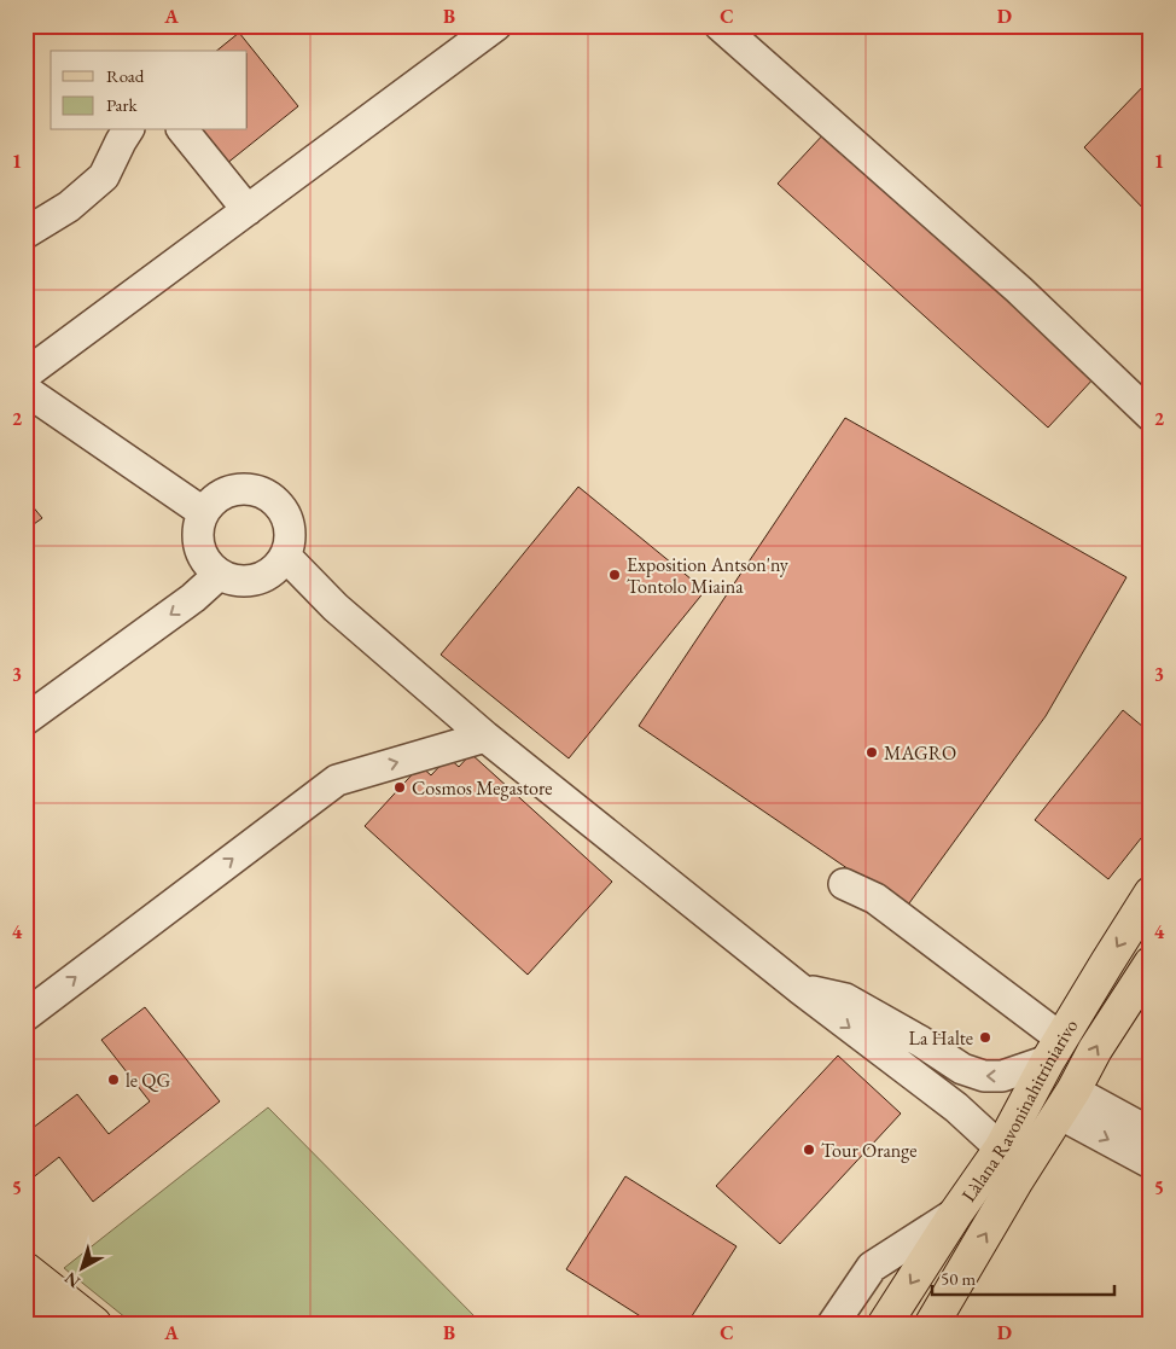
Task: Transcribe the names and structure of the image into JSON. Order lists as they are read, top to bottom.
{
  "streets": {
    "main road": ["Làlana Ravoninahitriniarivo"]
  },
  "places": [
    "Exposition Antson'ny Tontolo Miaina",
    "MAGRO",
    "Cosmos Megastore",
    "La Halte",
    "le QG",
    "Tour Orange"
  ],
  "legend": ["Road", "Park"],
  "scale_bar": "50 m",
  "north": "bottom left",
  "grid": {
    "columns": [
      "A",
      "B",
      "C",
      "D"
    ],
    "rows": [
      "1",
      "2",
      "3",
      "4",
      "5"
    ]
  }
}
